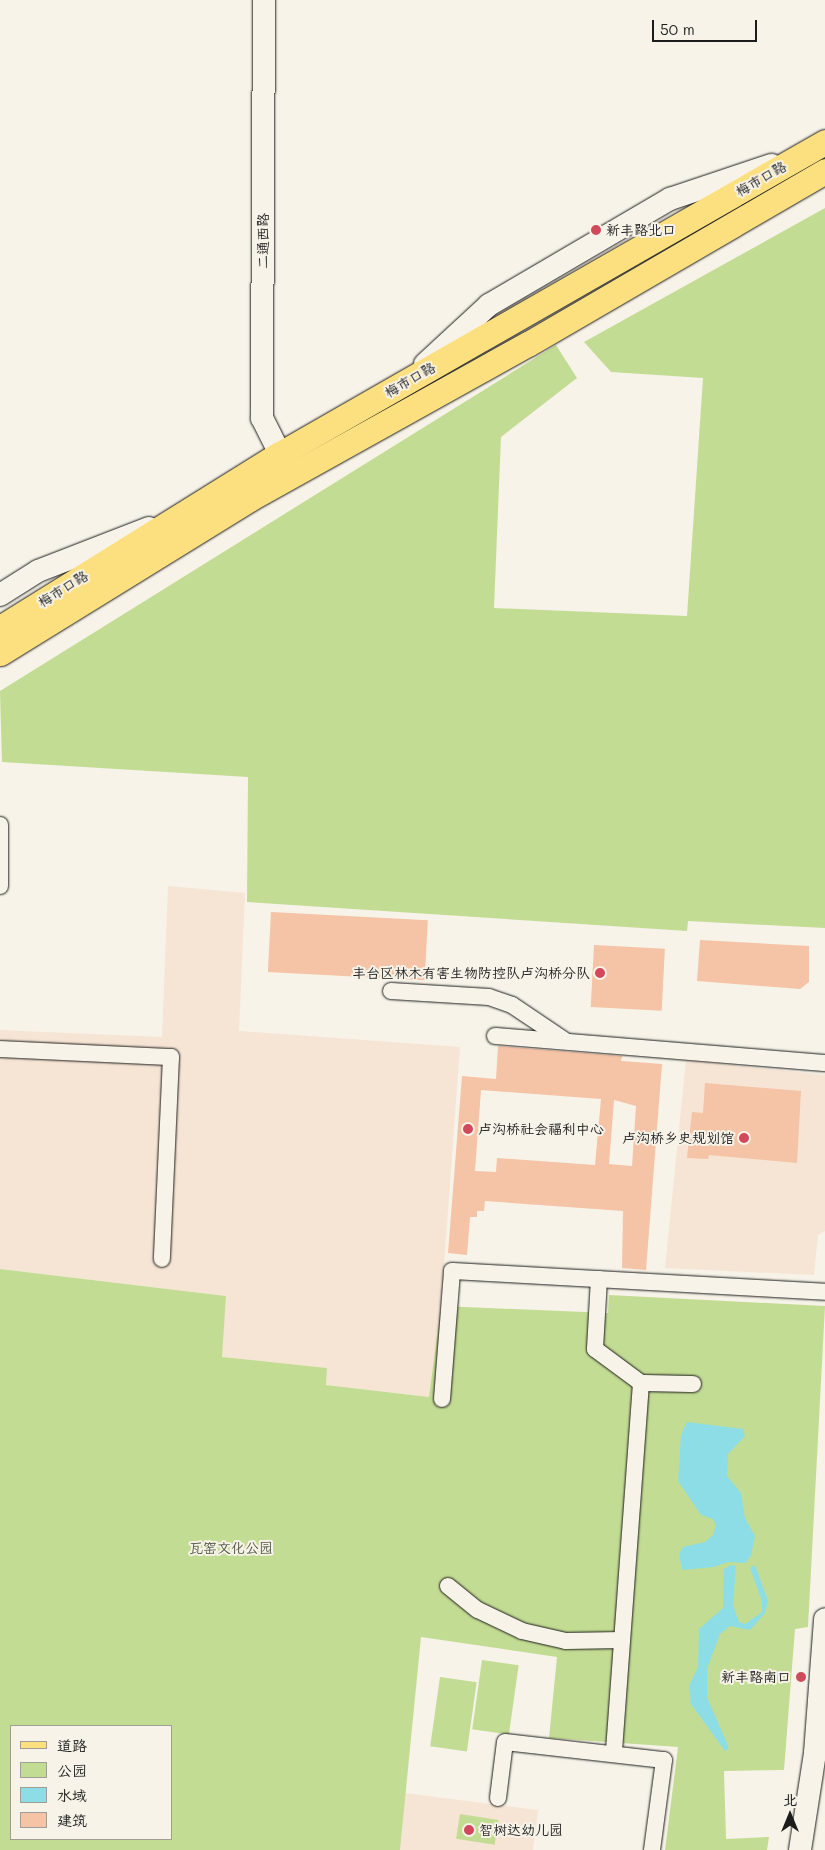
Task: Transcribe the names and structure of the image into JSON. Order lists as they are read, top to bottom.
{
  "streets": {
    "main road": ["梅市口路"],
    "street": ["二通西路"]
  },
  "crossings": [
    ["梅市口路", "二通西路"]
  ],
  "parks": ["瓦窑文化公园"],
  "places": [
    "新丰路北口",
    "丰台区林木有害生物防控队卢沟桥分队",
    "卢沟桥社会福利中心",
    "卢沟桥乡史规划馆",
    "新丰路南口",
    "智树达幼儿园"
  ],
  "legend": [
    "道路",
    "公园",
    "水域",
    "建筑"
  ],
  "scale_bar": "50 m",
  "north": "top"
}
